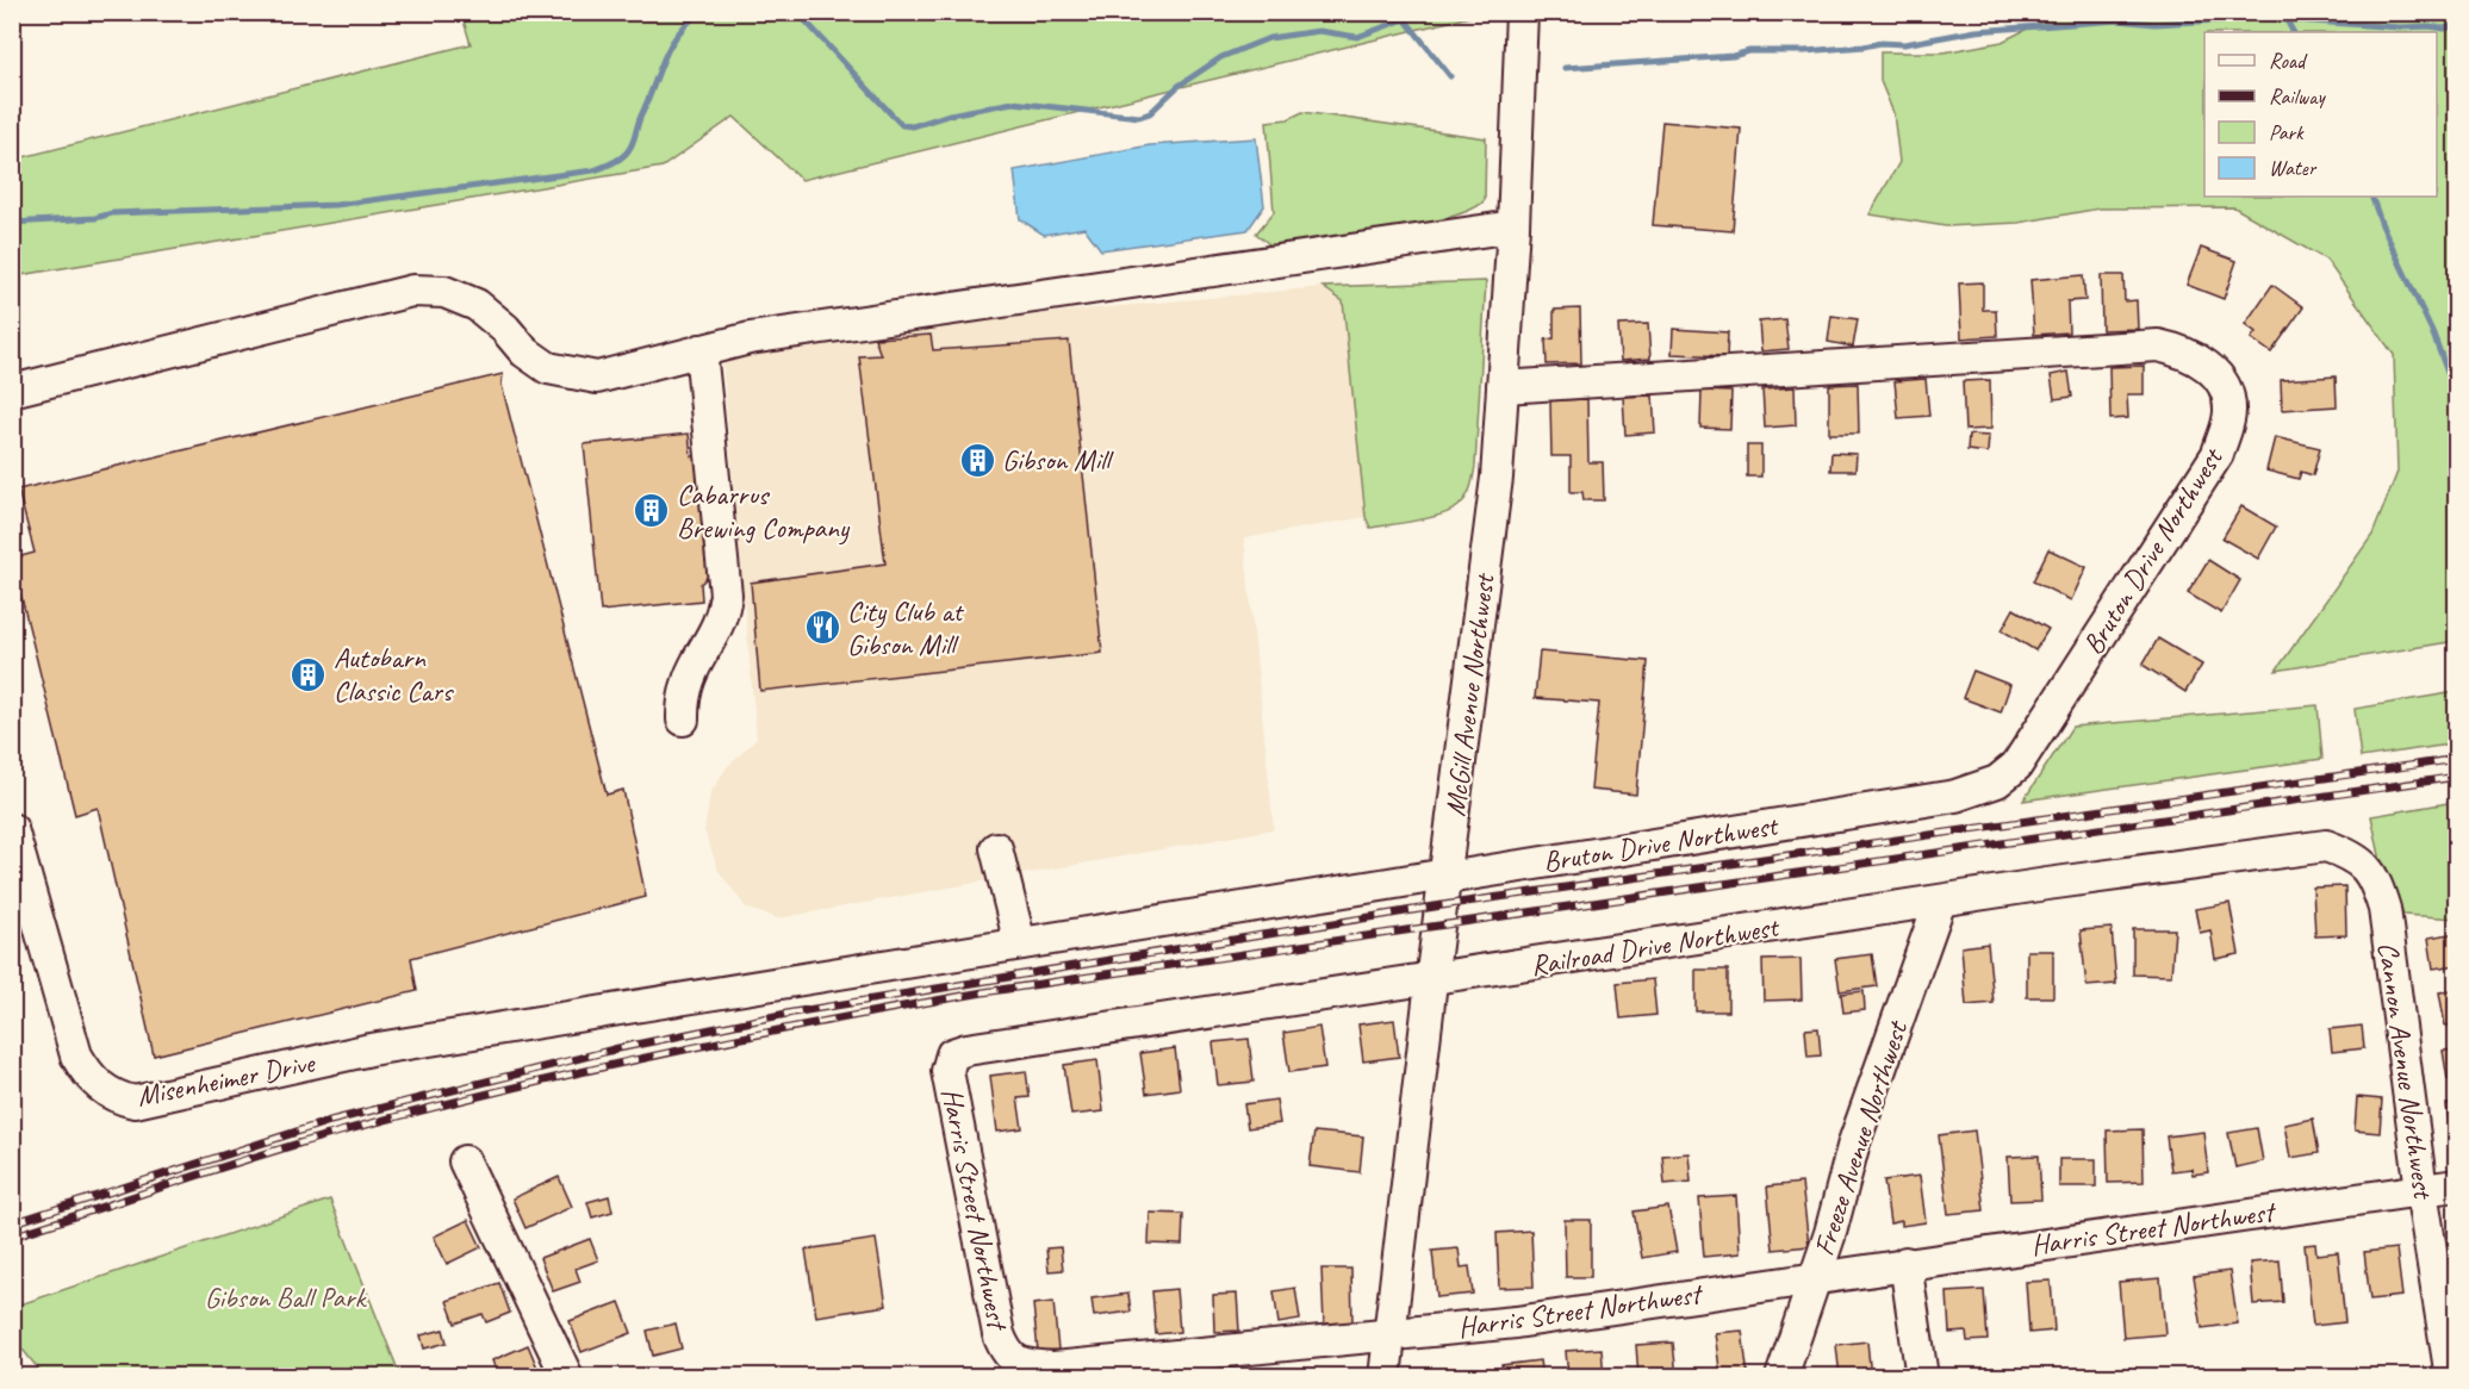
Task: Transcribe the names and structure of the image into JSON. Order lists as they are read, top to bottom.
{
  "streets": {
    "street": [
      "Bruton Drive Northwest",
      "McGill Avenue Northwest",
      "Railroad Drive Northwest",
      "Cannon Avenue Northwest",
      "Misenheimer Drive",
      "Freeze Avenue Northwest",
      "Harris Street Northwest"
    ]
  },
  "crossings": [
    ["Bruton Drive Northwest", "McGill Avenue Northwest"],
    ["Bruton Drive Northwest", "Misenheimer Drive"],
    ["McGill Avenue Northwest", "Railroad Drive Northwest"],
    ["McGill Avenue Northwest", "Harris Street Northwest"],
    ["Railroad Drive Northwest", "Cannon Avenue Northwest"],
    ["Railroad Drive Northwest", "Freeze Avenue Northwest"],
    ["Railroad Drive Northwest", "Harris Street Northwest"],
    ["Cannon Avenue Northwest", "Harris Street Northwest"],
    ["Freeze Avenue Northwest", "Harris Street Northwest"]
  ],
  "parks": ["Gibson Ball Park"],
  "places": {
    "building": ["Gibson Mill", "Cabarrus Brewing Company", "Autobarn Classic Cars"],
    "restaurant": ["City Club at Gibson Mill"]
  },
  "legend": [
    "Road",
    "Railway",
    "Park",
    "Water"
  ]
}
